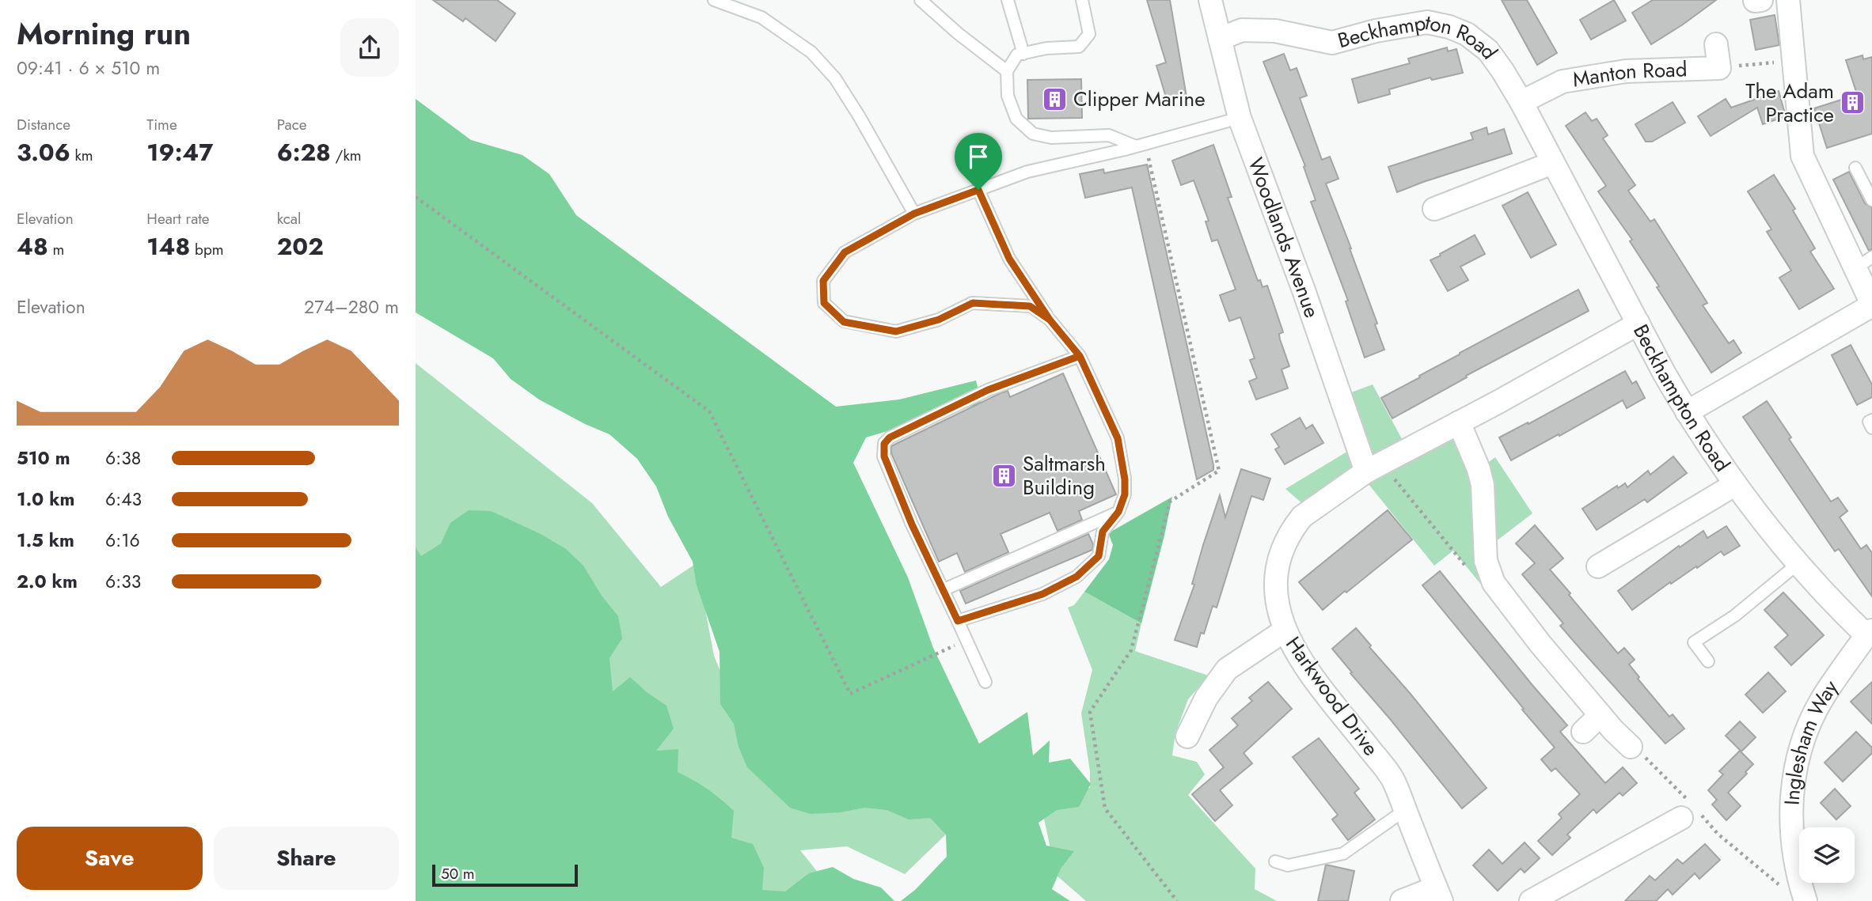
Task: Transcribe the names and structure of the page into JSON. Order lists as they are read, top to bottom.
{
  "streets": {
    "street": [
      "Beckhampton Road",
      "Manton Road",
      "Woodlands Avenue",
      "Harkwood Drive",
      "Inglesham Way"
    ]
  },
  "crossings": [
    ["Beckhampton Road", "Manton Road"],
    ["Beckhampton Road", "Woodlands Avenue"],
    ["Beckhampton Road", "Harkwood Drive"],
    ["Beckhampton Road", "Inglesham Way"],
    ["Woodlands Avenue", "Harkwood Drive"]
  ],
  "places": {
    "building": ["Clipper Marine", "The Adam Practice", "Saltmarsh Building"]
  },
  "scale_bar": "50 m",
  "page": {
    "heading": ["Morning run", "09:41 · 6 × 510 m"],
    "stats": [
      ["Distance", "3.06 km"],
      ["Time", "19:47"],
      ["Pace", "6:28 /km"],
      ["Elevation", "48 m"],
      ["Heart rate", "148 bpm"],
      ["kcal", "202"]
    ],
    "chart": ["Elevation", "274–280 m"],
    "list": [
      {
        "name": "510 m",
        "note": "6:38"
      },
      {
        "name": "1.0 km",
        "note": "6:43"
      },
      {
        "name": "1.5 km",
        "note": "6:16"
      },
      {
        "name": "2.0 km",
        "note": "6:33"
      }
    ],
    "buttons": ["Save", "Share"],
    "scale": "50 m"
  }
}
